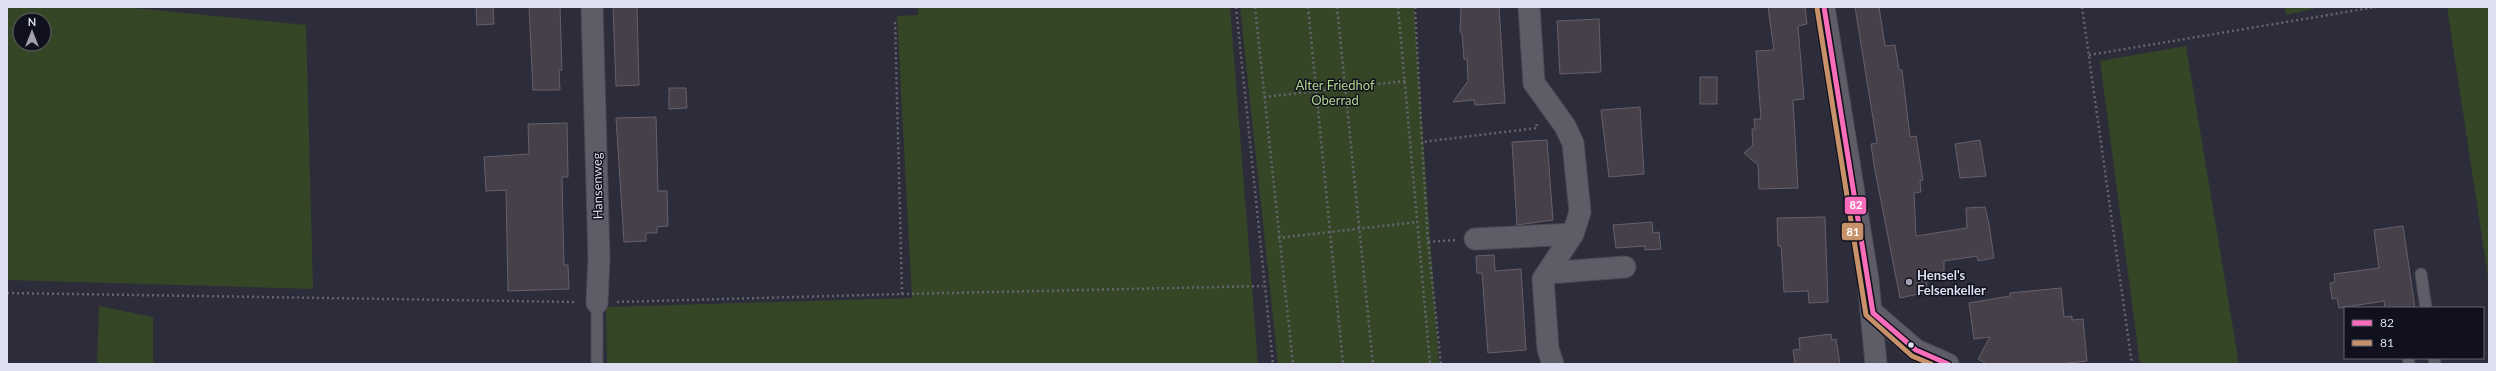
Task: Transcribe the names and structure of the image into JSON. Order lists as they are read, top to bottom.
{
  "streets": {
    "street": ["Hansenweg"]
  },
  "parks": ["Alter Friedhof Oberrad"],
  "places": ["Hensel's Felsenkeller"],
  "lines": ["transit line 82", "transit line 81"],
  "legend": ["82", "81"],
  "north": "top"
}
